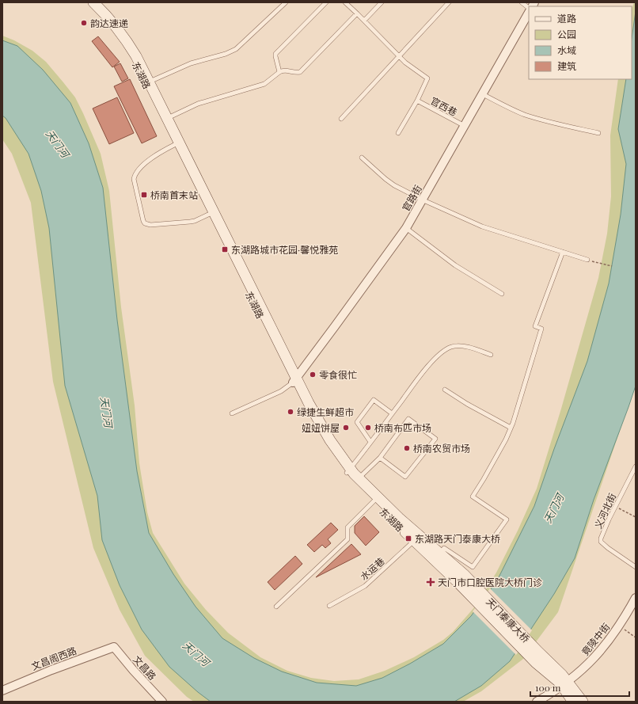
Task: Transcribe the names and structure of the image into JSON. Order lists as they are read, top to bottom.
{
  "streets": {
    "main road": ["东湖路", "天门泰康大桥"],
    "street": [
      "官路街",
      "竟陵中街",
      "文昌阁西路",
      "文昌路"
    ],
    "lane": ["官西巷", "义河北街", "水运巷"]
  },
  "crossings": [
    ["东湖路", "官路街"],
    ["东湖路", "水运巷"],
    ["东湖路", "天门泰康大桥"],
    ["官西巷", "官路街"],
    ["天门泰康大桥", "竟陵中街"],
    ["文昌阁西路", "文昌路"]
  ],
  "water": ["天门河"],
  "places": {
    "other": [
      "韵达速递",
      "零食很忙",
      "绿捷生鲜超市",
      "妞妞饼屋",
      "桥南布匹市场",
      "桥南农贸市场"
    ],
    "transit": ["桥南首末站", "东湖路城市花园·馨悦雅苑", "东湖路天门泰康大桥"],
    "health": ["天门市口腔医院大桥门诊"]
  },
  "legend": [
    "道路",
    "公园",
    "水域",
    "建筑"
  ],
  "scale_bar": "100 m"
}
